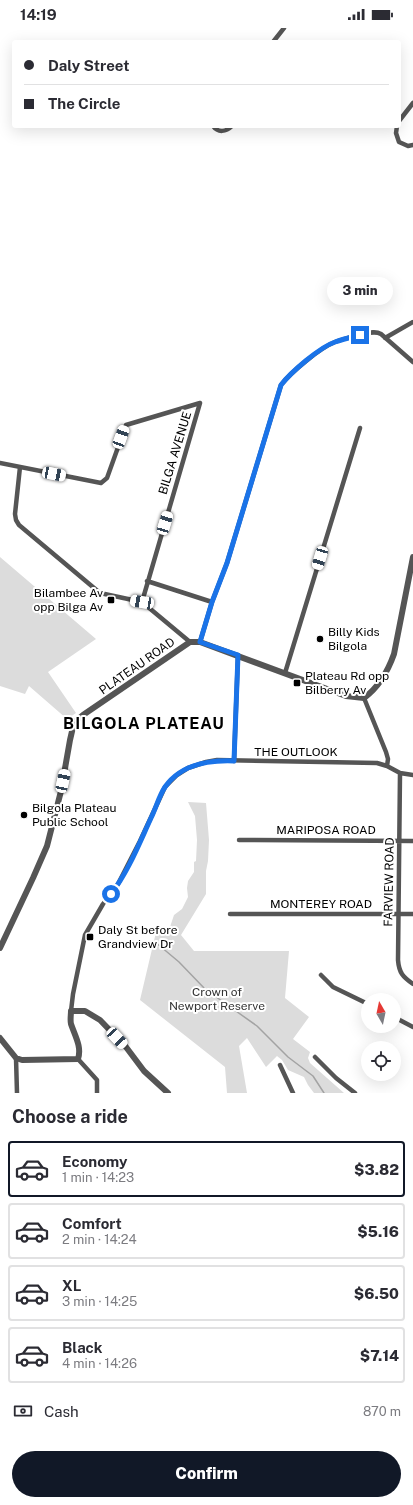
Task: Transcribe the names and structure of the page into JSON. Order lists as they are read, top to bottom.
{
  "streets": {
    "street": [
      "BILGA AVENUE",
      "PLATEAU ROAD",
      "THE OUTLOOK",
      "MARIPOSA ROAD",
      "FARVIEW ROAD",
      "MONTEREY ROAD"
    ]
  },
  "crossings": [
    ["THE OUTLOOK", "FARVIEW ROAD"],
    ["MARIPOSA ROAD", "FARVIEW ROAD"],
    ["FARVIEW ROAD", "MONTEREY ROAD"]
  ],
  "districts": ["BILGOLA PLATEAU"],
  "parks": ["Crown of Newport Reserve"],
  "places": {
    "transit": ["Bilambee Av opp Bilga Av", "Plateau Rd opp Bilberry Av", "Daly St before Grandview Dr"],
    "other": ["Billy Kids Bilgola", "Bilgola Plateau Public School"]
  },
  "north": "top",
  "page": {
    "status": "14:19",
    "banner": ["Daly Street", "The Circle"],
    "bubble": "3 min",
    "heading": "Choose a ride",
    "list": [
      {
        "name": "Economy",
        "note": "1 min · 14:23",
        "value": "$3.82"
      },
      {
        "name": "Comfort",
        "note": "2 min · 14:24",
        "value": "$5.16"
      },
      {
        "name": "XL",
        "note": "3 min · 14:25",
        "value": "$6.50"
      },
      {
        "name": "Black",
        "note": "4 min · 14:26",
        "value": "$7.14"
      }
    ],
    "pay": ["Cash", "870 m"],
    "buttons": "Confirm"
  }
}
